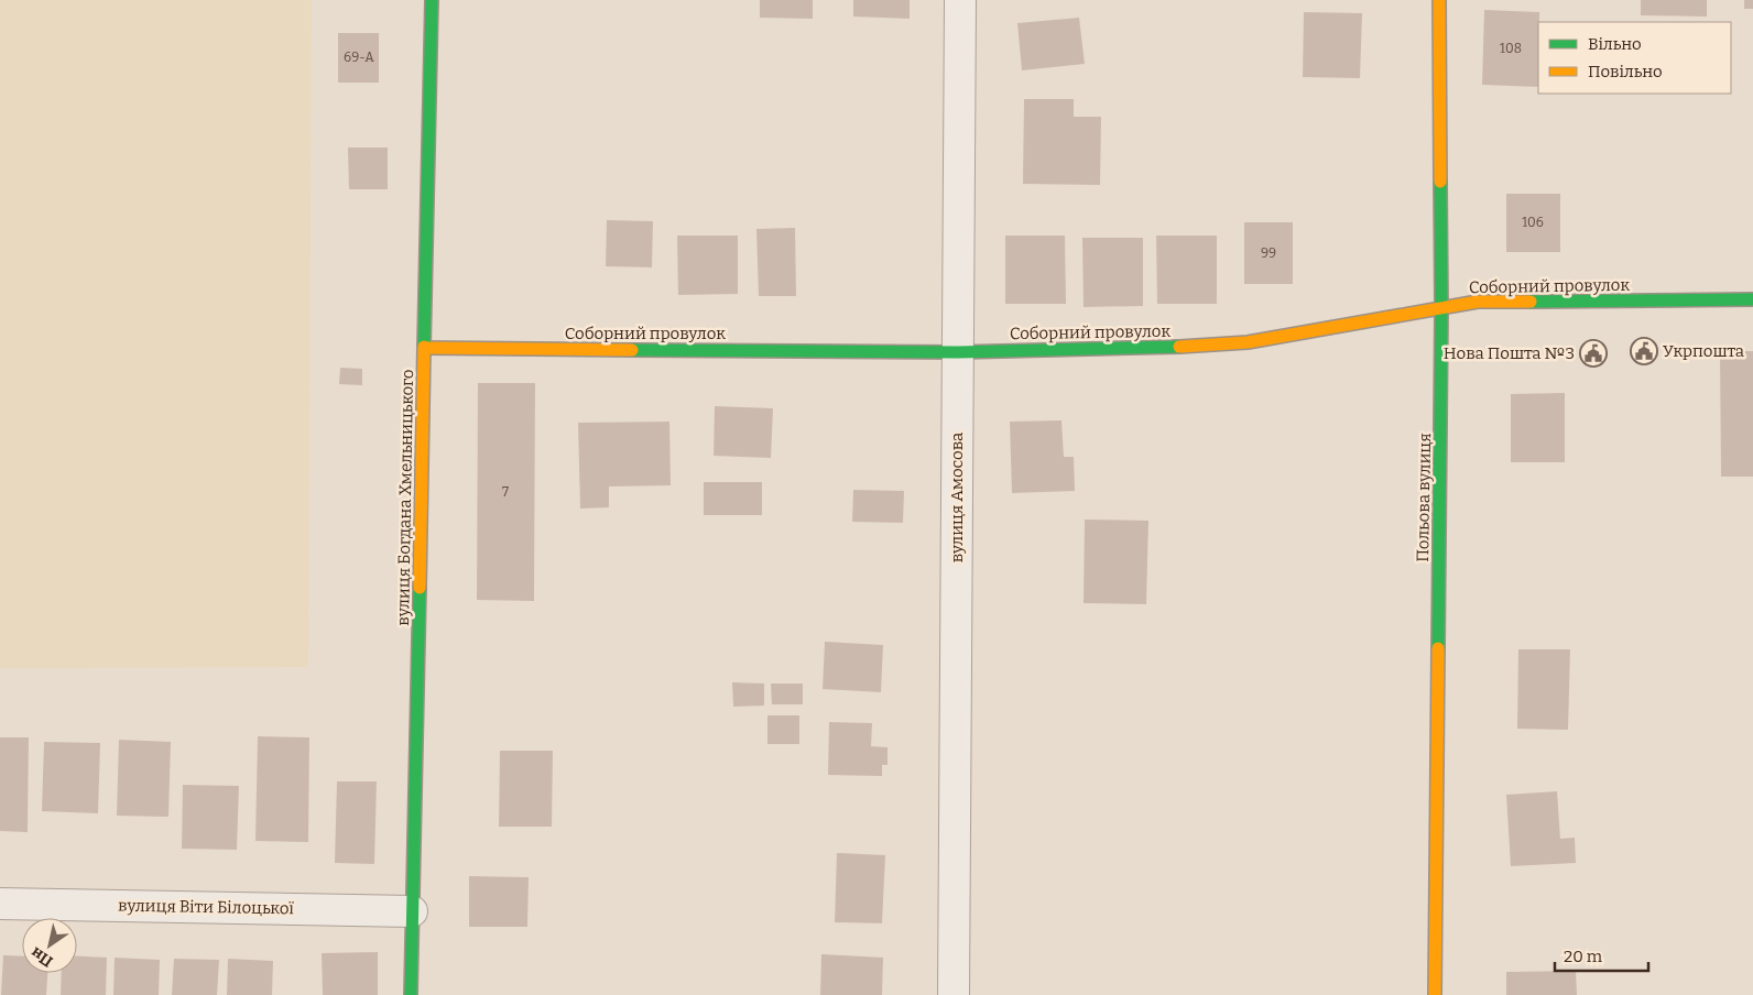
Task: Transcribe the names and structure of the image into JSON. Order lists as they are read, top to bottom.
{
  "streets": {
    "street": [
      "Соборний провулок",
      "вулиця Богдана Хмельницького",
      "вулиця Амосова",
      "Польова вулиця",
      "вулиця Віти Білоцької"
    ]
  },
  "crossings": [
    ["Соборний провулок", "вулиця Богдана Хмельницького"],
    ["Соборний провулок", "вулиця Амосова"],
    ["Соборний провулок", "Польова вулиця"],
    ["вулиця Богдана Хмельницького", "вулиця Віти Білоцької"]
  ],
  "places": {
    "public building": ["Укрпошта", "Нова Пошта №3"]
  },
  "house_numbers": [
    "108",
    "69-А",
    "106",
    "99",
    "7"
  ],
  "legend": ["Вільно", "Повільно"],
  "scale_bar": "20 m",
  "north": "bottom left"
}
